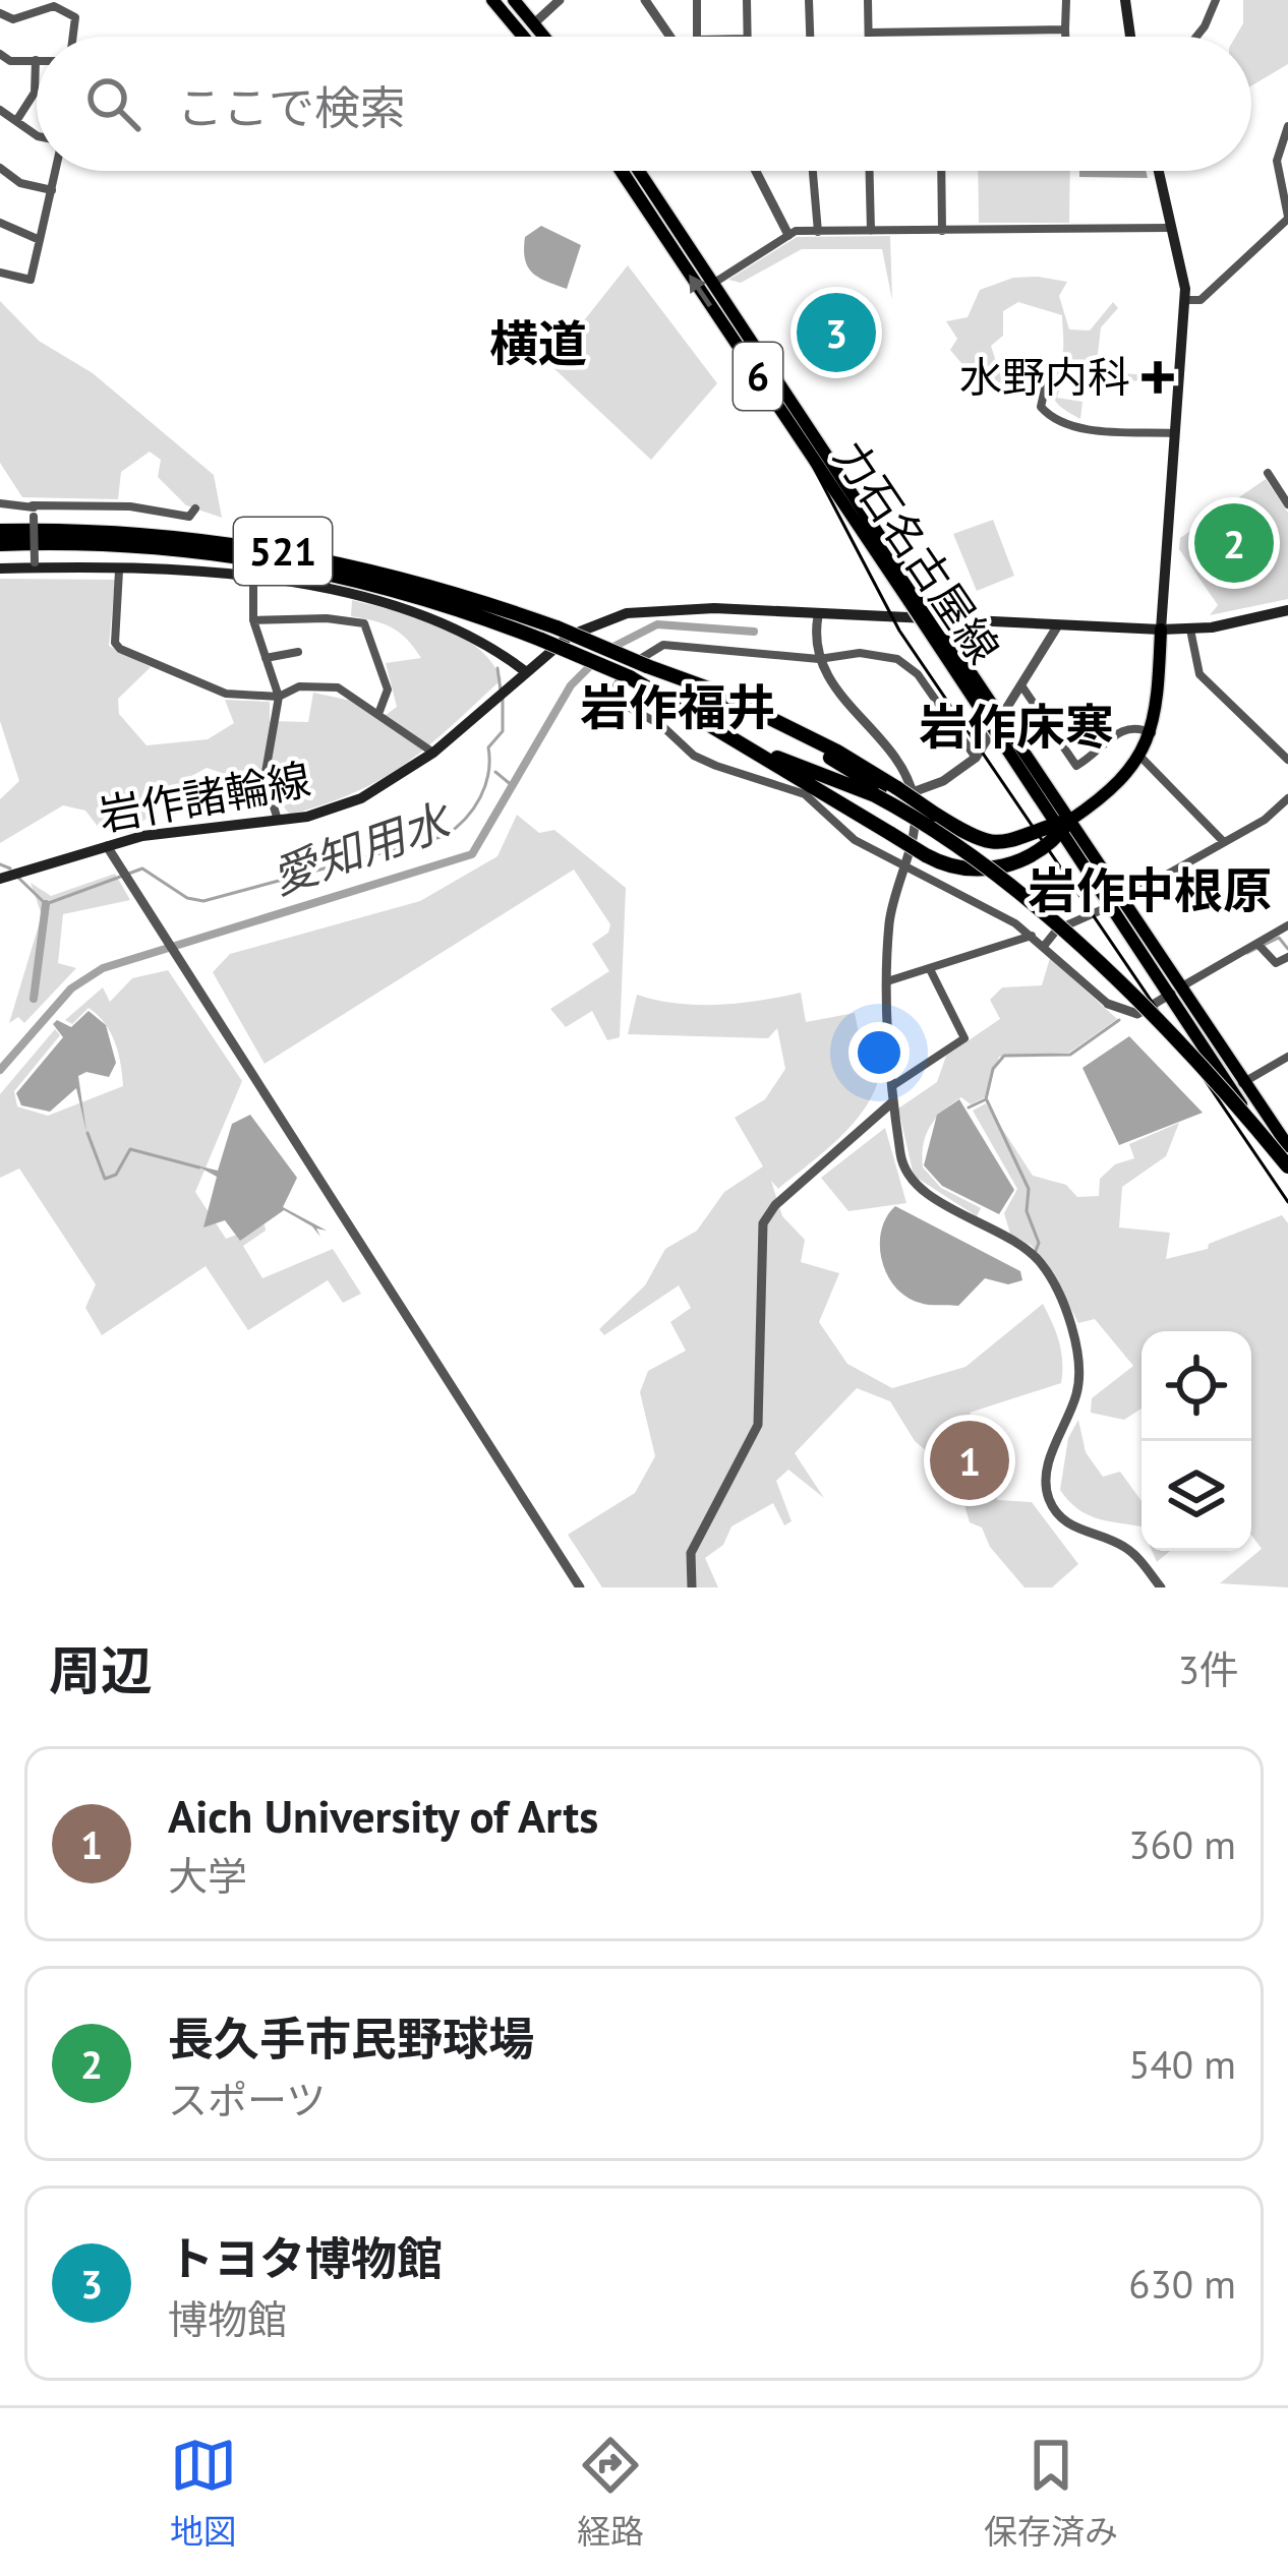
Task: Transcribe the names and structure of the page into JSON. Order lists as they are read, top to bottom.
{
  "streets": {
    "highway": ["521"],
    "main road": ["6", "力石名古屋線", "岩作諸輪線"]
  },
  "districts": [
    "横道",
    "岩作福井",
    "岩作床寒",
    "岩作中根原"
  ],
  "water": ["愛知用水"],
  "places": {
    "health": ["水野内科"]
  },
  "page": {
    "search": "ここで検索",
    "pins": ["3", "2", "1"],
    "heading": ["周辺", "3件"],
    "list": [
      {
        "mark": "1",
        "name": "Aich University of Arts",
        "note": "大学",
        "value": "360 m"
      },
      {
        "mark": "2",
        "name": "長久手市民野球場",
        "note": "スポーツ",
        "value": "540 m"
      },
      {
        "mark": "3",
        "name": "トヨタ博物館",
        "note": "博物館",
        "value": "630 m"
      }
    ],
    "nav": ["地図", "経路", "保存済み"]
  }
}
